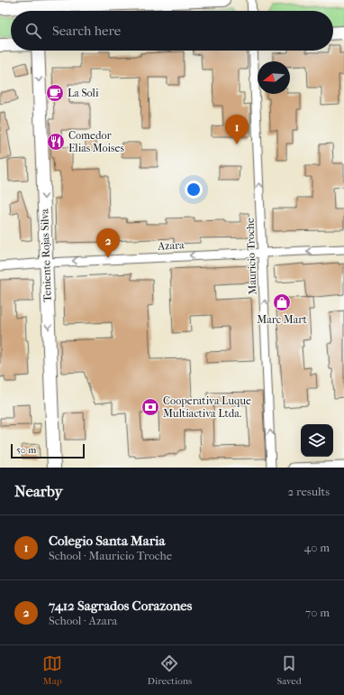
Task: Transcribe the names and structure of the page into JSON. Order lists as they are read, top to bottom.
{
  "streets": {
    "main road": ["Teniente Rojas Silva"],
    "street": ["Azara", "Mauricio Troche"]
  },
  "crossings": [
    ["Azara", "Teniente Rojas Silva"],
    ["Azara", "Mauricio Troche"]
  ],
  "one_way": ["Azara", "Teniente Rojas Silva", "Mauricio Troche"],
  "places": {
    "cafe": ["La Soli"],
    "restaurant": ["Comedor Elias Moises"],
    "shop": ["Marc Mart"],
    "bank": ["Cooperativa Luque Multiactiva Ltda."]
  },
  "scale_bar": "50 m",
  "north": "left",
  "page": {
    "search": "Search here",
    "pins": ["1", "2"],
    "scale": "50 m",
    "heading": ["Nearby", "2 results"],
    "list": [
      {
        "mark": "1",
        "name": "Colegio Santa Maria",
        "note": "School · Mauricio Troche",
        "value": "40 m"
      },
      {
        "mark": "2",
        "name": "7412 Sagrados Corazones",
        "note": "School · Azara",
        "value": "70 m"
      }
    ],
    "nav": ["Map", "Directions", "Saved"]
  }
}
